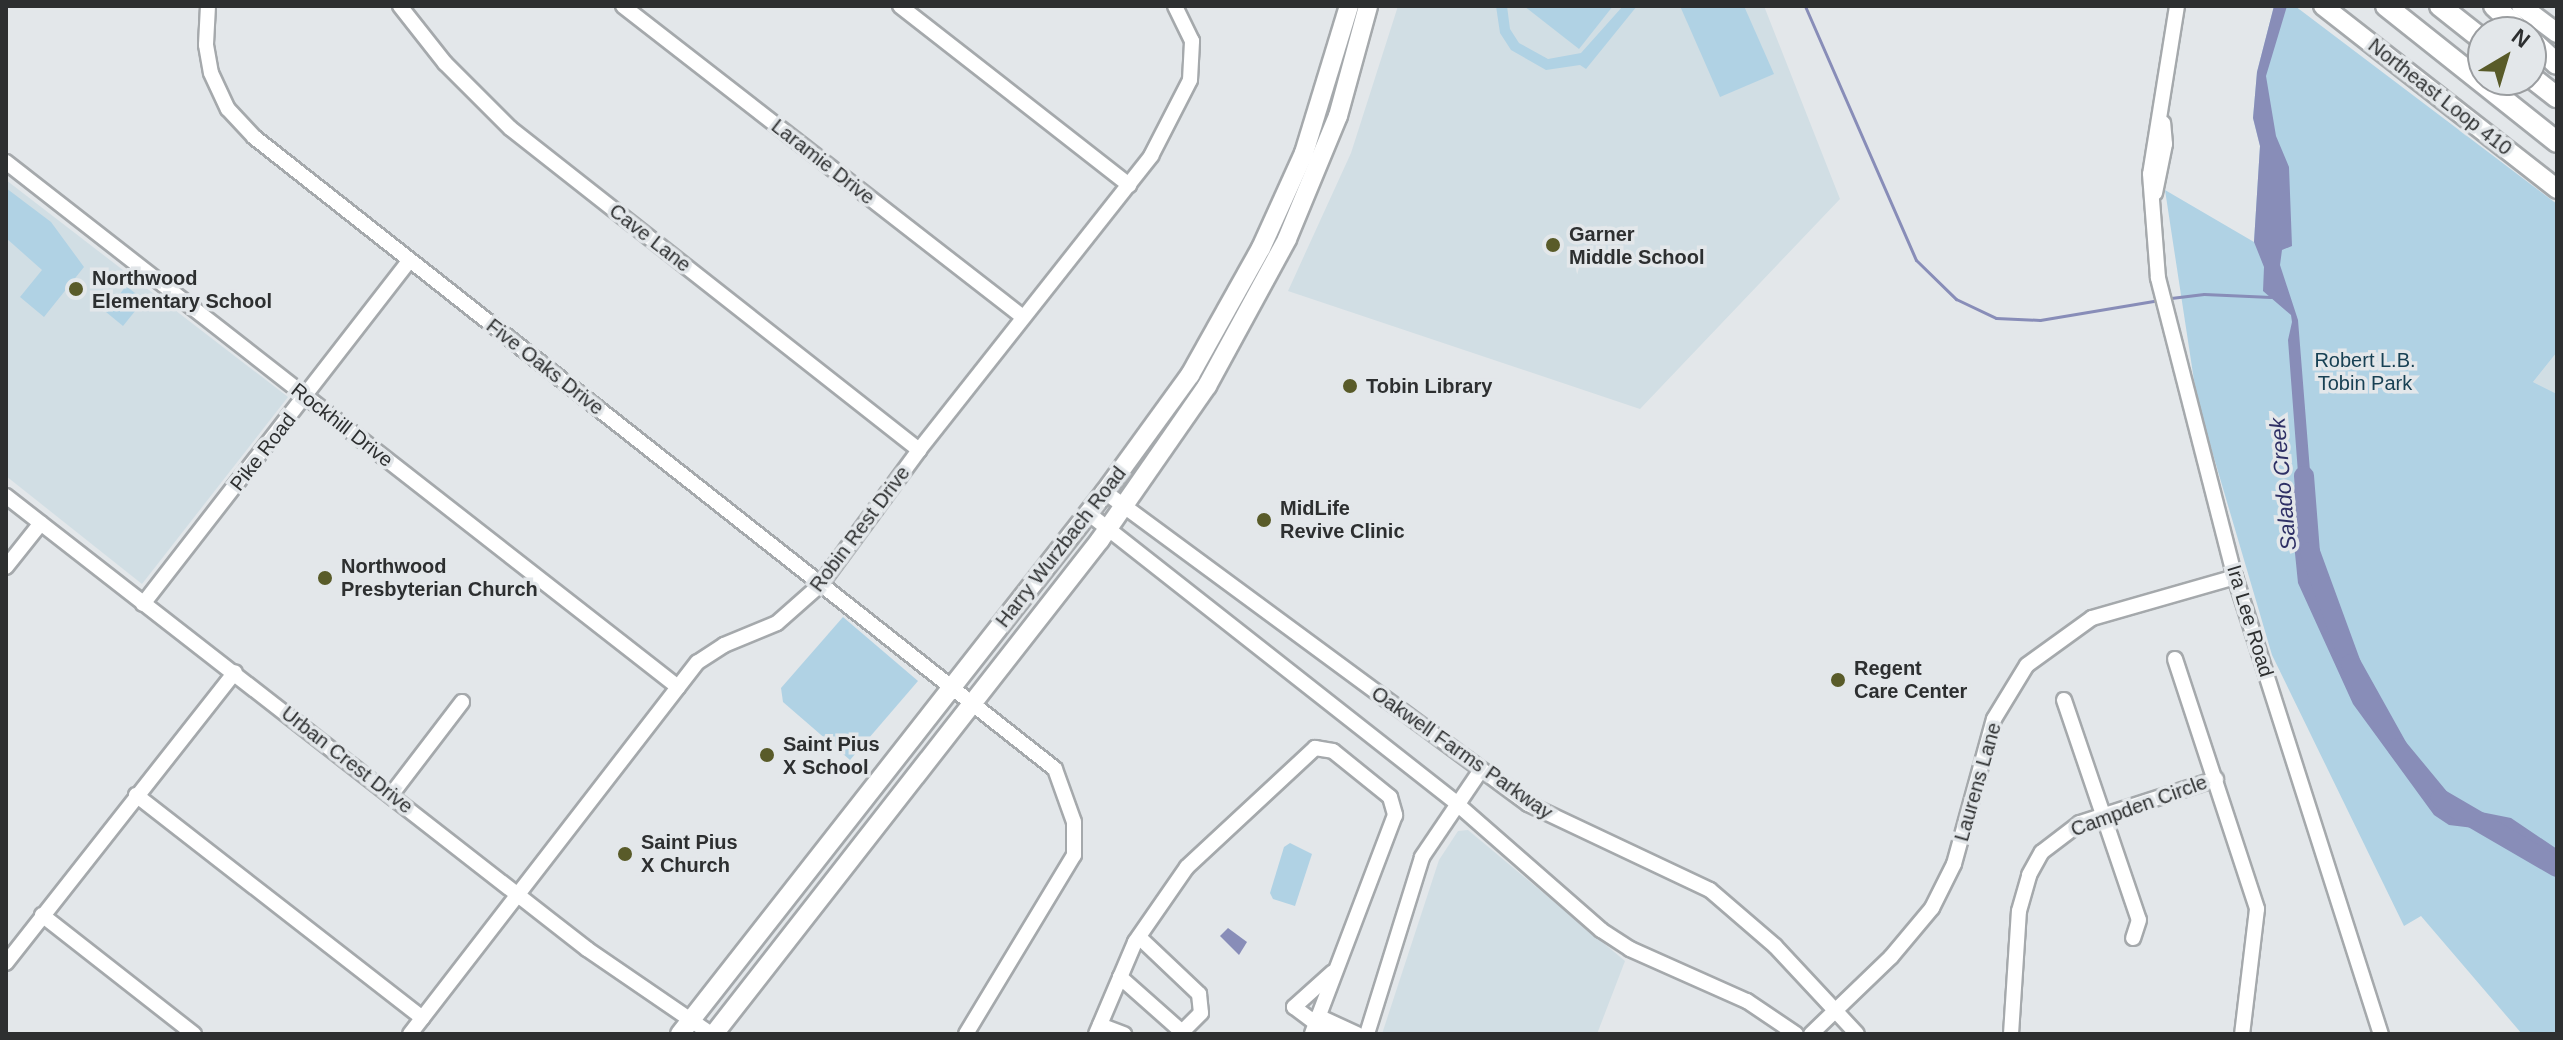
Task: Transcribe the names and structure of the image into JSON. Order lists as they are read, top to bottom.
{
  "streets": {
    "main road": ["Northeast Loop 410", "Harry Wurzbach Road"],
    "street": [
      "Laramie Drive",
      "Cave Lane",
      "Five Oaks Drive",
      "Rockhill Drive",
      "Pike Road",
      "Robin Rest Drive",
      "Ira Lee Road",
      "Oakwell Farms Parkway",
      "Urban Crest Drive",
      "Laurens Lane",
      "Campden Circle"
    ]
  },
  "crossings": [
    ["Laramie Drive", "Robin Rest Drive"],
    ["Cave Lane", "Robin Rest Drive"],
    ["Five Oaks Drive", "Pike Road"],
    ["Five Oaks Drive", "Robin Rest Drive"],
    ["Five Oaks Drive", "Harry Wurzbach Road"],
    ["Rockhill Drive", "Pike Road"],
    ["Rockhill Drive", "Robin Rest Drive"],
    ["Pike Road", "Urban Crest Drive"],
    ["Robin Rest Drive", "Urban Crest Drive"],
    ["Harry Wurzbach Road", "Oakwell Farms Parkway"],
    ["Harry Wurzbach Road", "Urban Crest Drive"],
    ["Ira Lee Road", "Laurens Lane"],
    ["Oakwell Farms Parkway", "Laurens Lane"]
  ],
  "water": ["Salado Creek"],
  "parks": ["Robert L.B. Tobin Park"],
  "places": [
    "Garner Middle School",
    "Northwood Elementary School",
    "Tobin Library",
    "MidLife Revive Clinic",
    "Northwood Presbyterian Church",
    "Regent Care Center",
    "Saint Pius X School",
    "Saint Pius X Church"
  ],
  "north": "top right"
}
